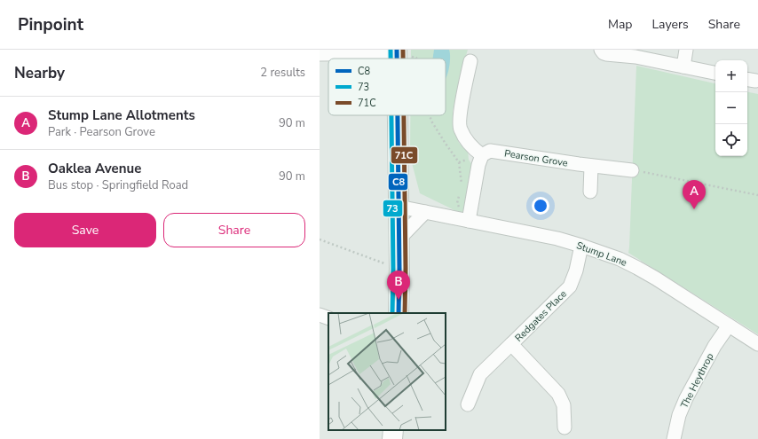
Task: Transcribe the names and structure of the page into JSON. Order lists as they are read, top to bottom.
{
  "streets": {
    "street": [
      "Pearson Grove",
      "Stump Lane",
      "Redgates Place",
      "The Heythrop"
    ]
  },
  "crossings": [
    ["Stump Lane", "Redgates Place"],
    ["Stump Lane", "The Heythrop"]
  ],
  "lines": ["transit line C8", "transit line 73", "transit line 71C"],
  "legend": ["C8", "73", "71C"],
  "page": {
    "header": "Pinpoint",
    "nav": ["Map", "Layers", "Share"],
    "heading": ["Nearby", "2 results"],
    "map_buttons": ["+", "−"],
    "list": [
      {
        "mark": "A",
        "name": "Stump Lane Allotments",
        "note": "Park · Pearson Grove",
        "value": "90 m"
      },
      {
        "mark": "B",
        "name": "Oaklea Avenue",
        "note": "Bus stop · Springfield Road",
        "value": "90 m"
      }
    ],
    "pins": ["A", "B"],
    "buttons": ["Save", "Share"]
  }
}
